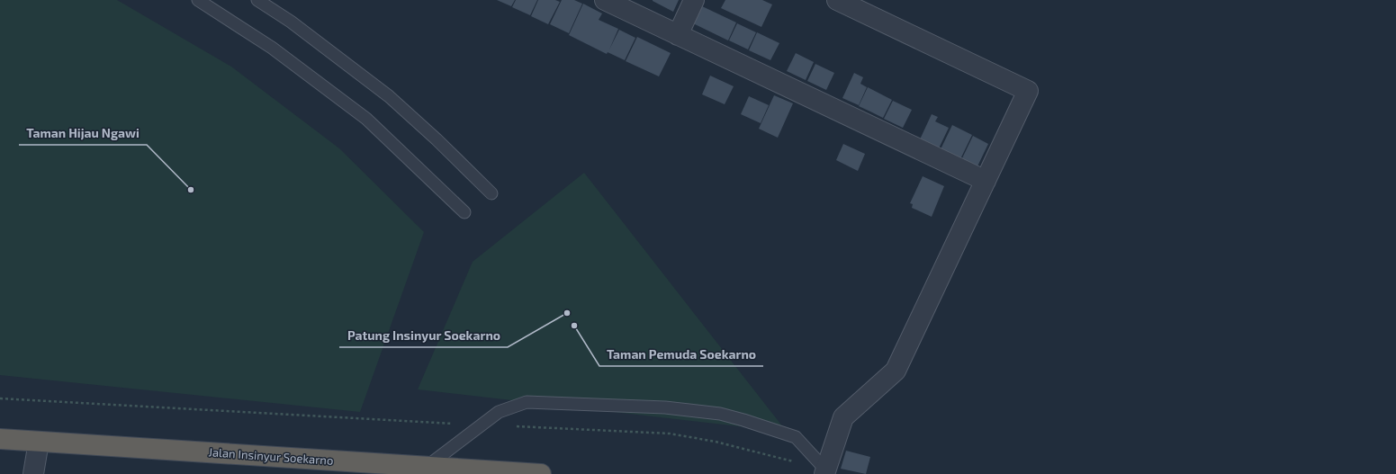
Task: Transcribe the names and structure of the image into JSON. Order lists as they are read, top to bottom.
{
  "streets": {
    "highway": ["Jalan Insinyur Soekarno"]
  },
  "places": ["Taman Hijau Ngawi", "Patung Insinyur Soekarno", "Taman Pemuda Soekarno"]
}
